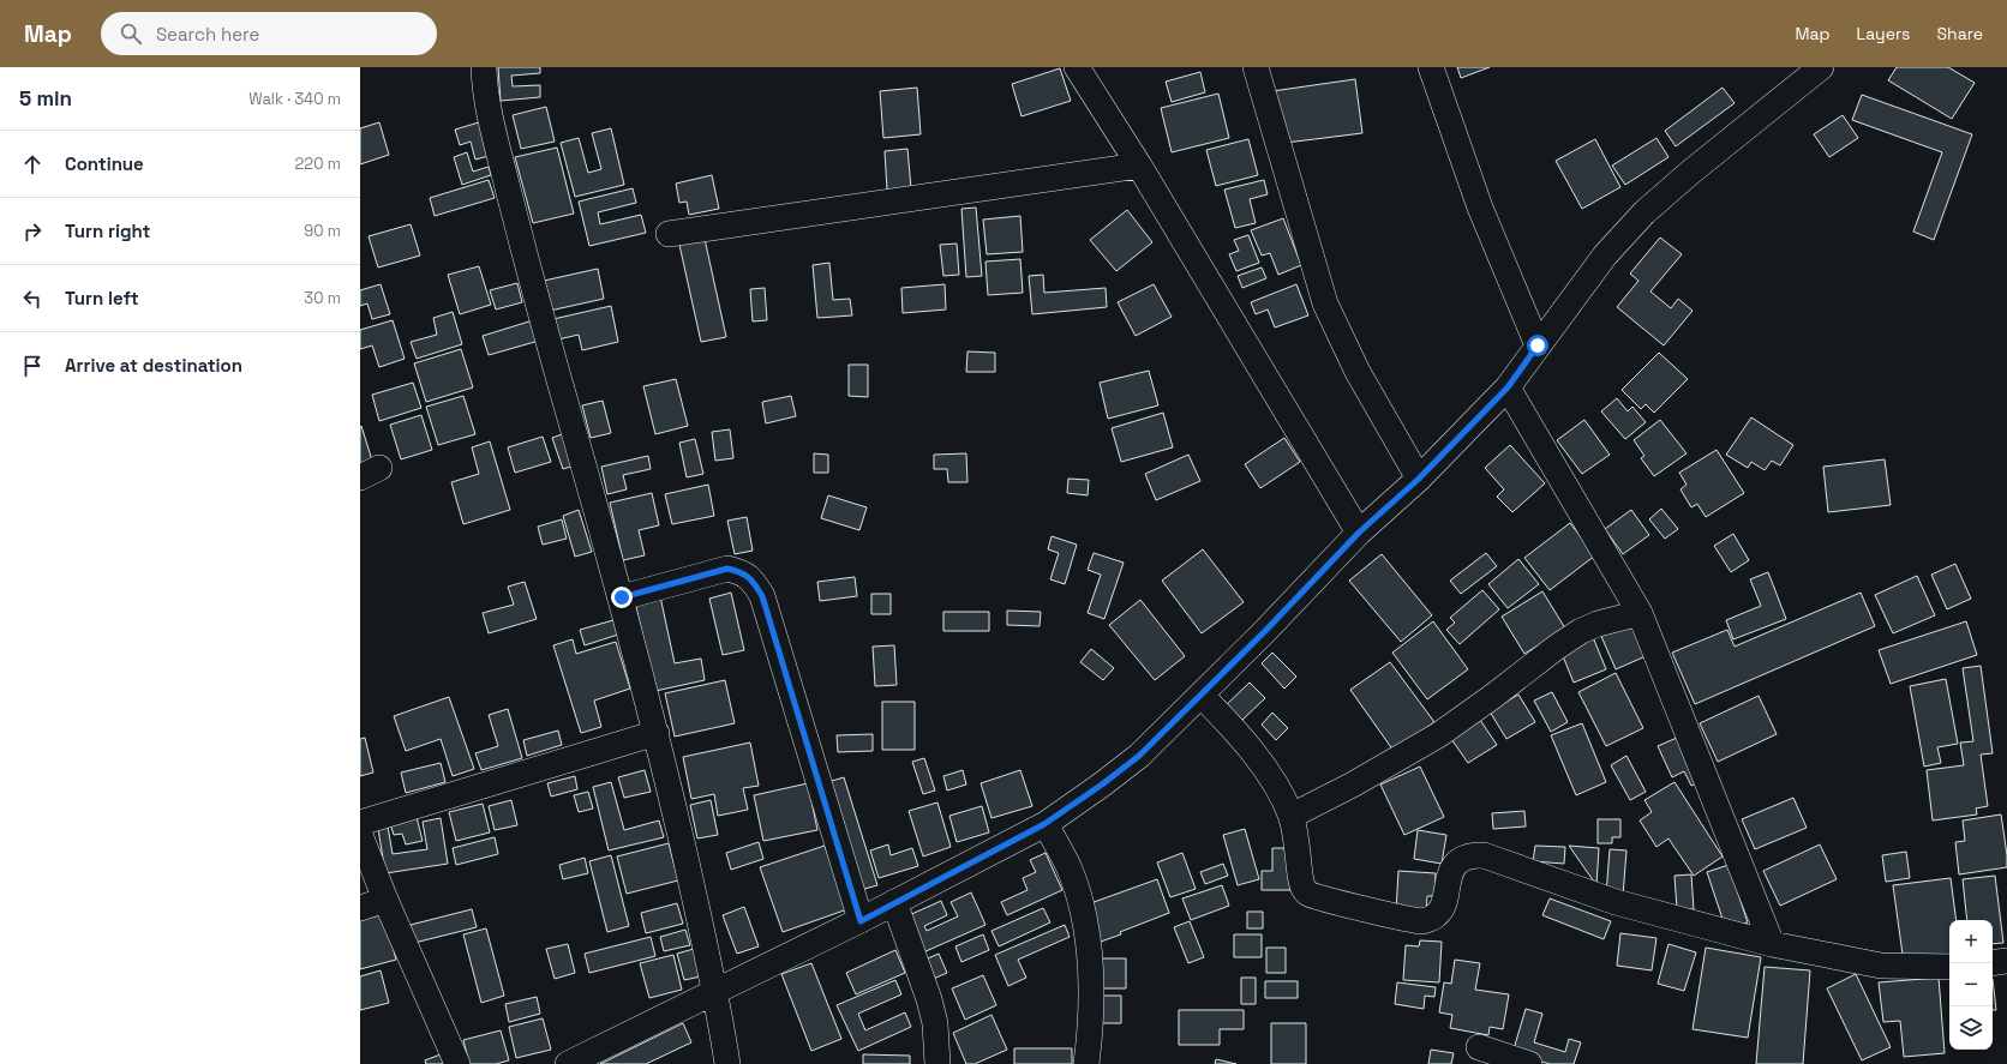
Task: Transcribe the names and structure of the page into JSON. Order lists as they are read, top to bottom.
{
  "page": {
    "header": "Map",
    "search": "Search here",
    "nav": ["Map", "Layers", "Share"],
    "heading": ["5 min", "Walk · 340 m"],
    "list": [
      ["Continue", "220 m"],
      ["Turn right", "90 m"],
      ["Turn left", "30 m"],
      "Arrive at destination"
    ],
    "map_buttons": ["+", "−"]
  }
}
